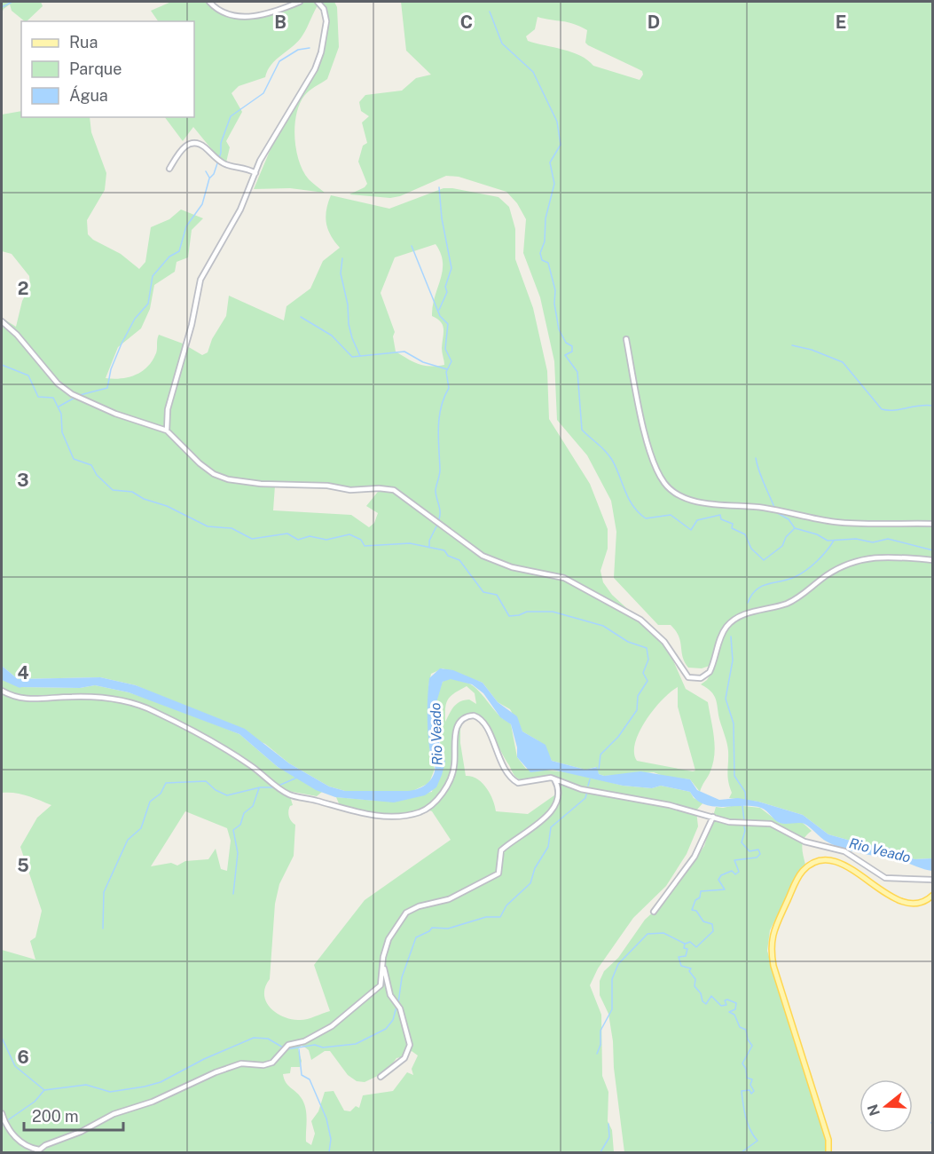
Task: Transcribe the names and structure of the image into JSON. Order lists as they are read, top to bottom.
{
  "water": ["Rio Veado"],
  "legend": ["Rua", "Parque", "Água"],
  "scale_bar": "200 m",
  "north": "left",
  "grid": {
    "columns": [
      "B",
      "C",
      "D",
      "E"
    ],
    "rows": [
      "2",
      "3",
      "4",
      "5",
      "6"
    ]
  }
}
